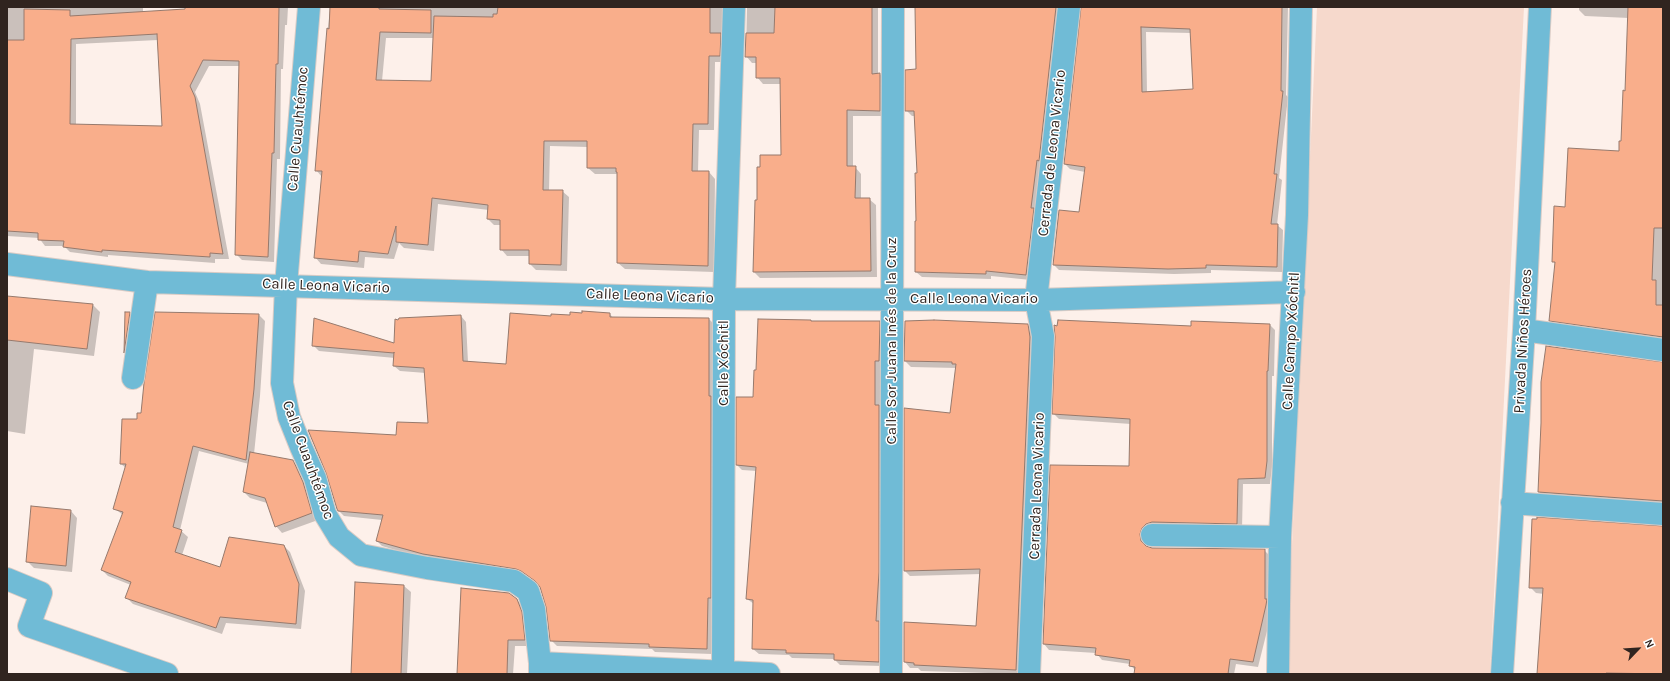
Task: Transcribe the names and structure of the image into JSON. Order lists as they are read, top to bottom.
{
  "streets": {
    "street": [
      "Calle Cuauhtémoc",
      "Cerrada de Leona Vicario",
      "Calle Leona Vicario",
      "Calle Sor Juana Inés de la Cruz",
      "Calle Campo Xóchitl",
      "Privada Niños Héroes",
      "Calle Xóchitl",
      "Cerrada Leona Vicario"
    ]
  },
  "crossings": [
    ["Calle Cuauhtémoc", "Calle Leona Vicario"],
    ["Cerrada de Leona Vicario", "Calle Leona Vicario"],
    ["Cerrada de Leona Vicario", "Cerrada Leona Vicario"],
    ["Calle Leona Vicario", "Calle Sor Juana Inés de la Cruz"],
    ["Calle Leona Vicario", "Calle Campo Xóchitl"],
    ["Calle Leona Vicario", "Calle Xóchitl"],
    ["Calle Leona Vicario", "Cerrada Leona Vicario"]
  ],
  "north": "top right"
}
